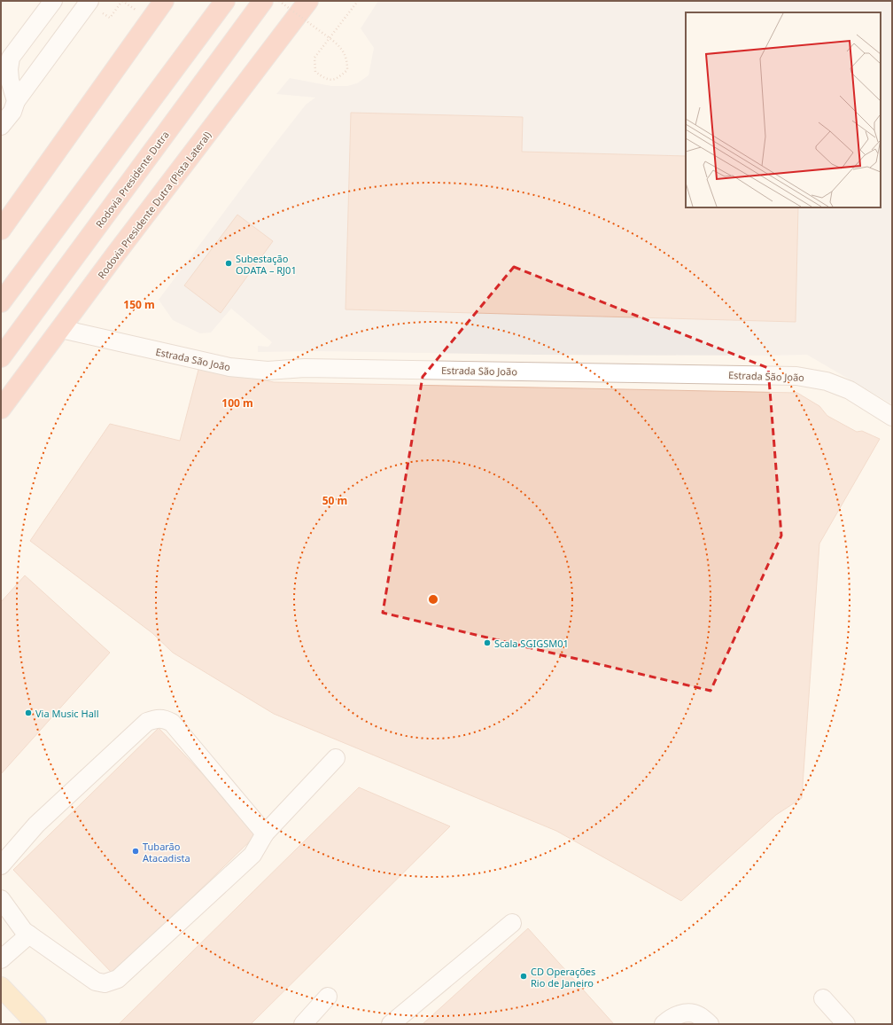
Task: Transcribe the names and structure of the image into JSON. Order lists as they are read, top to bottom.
{
  "streets": {
    "highway": ["Rodovia Presidente Dutra", "Rodovia Presidente Dutra (Pista Lateral)"],
    "lane": ["Estrada São João"]
  },
  "crossings": [
    ["Rodovia Presidente Dutra (Pista Lateral)", "Estrada São João"]
  ],
  "places": [
    "Subestação ODATA – RJ01",
    "Scala SGIGSM01",
    "Via Music Hall",
    "Tubarão Atacadista",
    "CD Operações Rio de Janeiro"
  ],
  "rings": ["150 m", "100 m", "50 m"]
}
